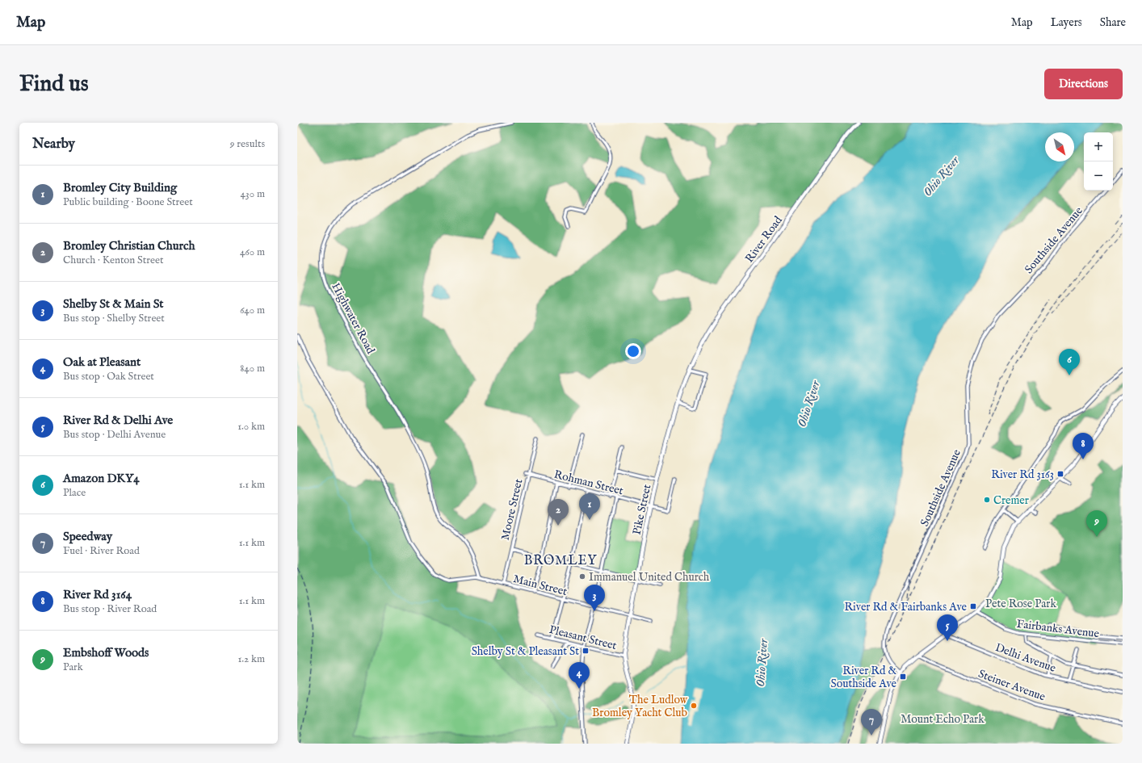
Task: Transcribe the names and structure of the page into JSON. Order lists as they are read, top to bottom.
{
  "streets": {
    "main road": ["River Road", "Pike Street"],
    "street": [
      "Southside Avenue",
      "Highwater Road",
      "Rohman Street",
      "Moore Street",
      "Main Street",
      "Fairbanks Avenue",
      "Pleasant Street",
      "Delhi Avenue",
      "Steiner Avenue"
    ]
  },
  "crossings": [
    ["River Road", "Pike Street"],
    ["Highwater Road", "Main Street"],
    ["Rohman Street", "Moore Street"],
    ["Rohman Street", "Pike Street"],
    ["Moore Street", "Main Street"],
    ["Pike Street", "Main Street"],
    ["Pike Street", "Pleasant Street"]
  ],
  "districts": ["BROMLEY"],
  "water": ["Ohio River"],
  "parks": ["Pete Rose Park", "Mount Echo Park"],
  "places": {
    "transit": [
      "River Rd 3163",
      "River Rd & Fairbanks Ave",
      "Shelby St & Pleasant St",
      "River Rd & Southside Ave"
    ],
    "other": ["Cremer", "Immanuel United Church", "The Ludlow Bromley Yacht Club"]
  },
  "north": "bottom right",
  "page": {
    "header": "Map",
    "nav": ["Map", "Layers", "Share"],
    "buttons": "Directions",
    "title": "Find us",
    "heading": ["Nearby", "9 results"],
    "map_buttons": ["+", "−"],
    "list": [
      {
        "mark": "1",
        "name": "Bromley City Building",
        "note": "Public building · Boone Street",
        "value": "430 m"
      },
      {
        "mark": "2",
        "name": "Bromley Christian Church",
        "note": "Church · Kenton Street",
        "value": "460 m"
      },
      {
        "mark": "3",
        "name": "Shelby St & Main St",
        "note": "Bus stop · Shelby Street",
        "value": "640 m"
      },
      {
        "mark": "4",
        "name": "Oak at Pleasant",
        "note": "Bus stop · Oak Street",
        "value": "840 m"
      },
      {
        "mark": "5",
        "name": "River Rd & Delhi Ave",
        "note": "Bus stop · Delhi Avenue",
        "value": "1.0 km"
      },
      {
        "mark": "6",
        "name": "Amazon DKY4",
        "note": "Place",
        "value": "1.1 km"
      },
      {
        "mark": "7",
        "name": "Speedway",
        "note": "Fuel · River Road",
        "value": "1.1 km"
      },
      {
        "mark": "8",
        "name": "River Rd 3164",
        "note": "Bus stop · River Road",
        "value": "1.1 km"
      },
      {
        "mark": "9",
        "name": "Embshoff Woods",
        "note": "Park",
        "value": "1.2 km"
      }
    ],
    "pins": [
      "6",
      "8",
      "1",
      "2",
      "9",
      "3",
      "5",
      "4",
      "7"
    ]
  }
}
